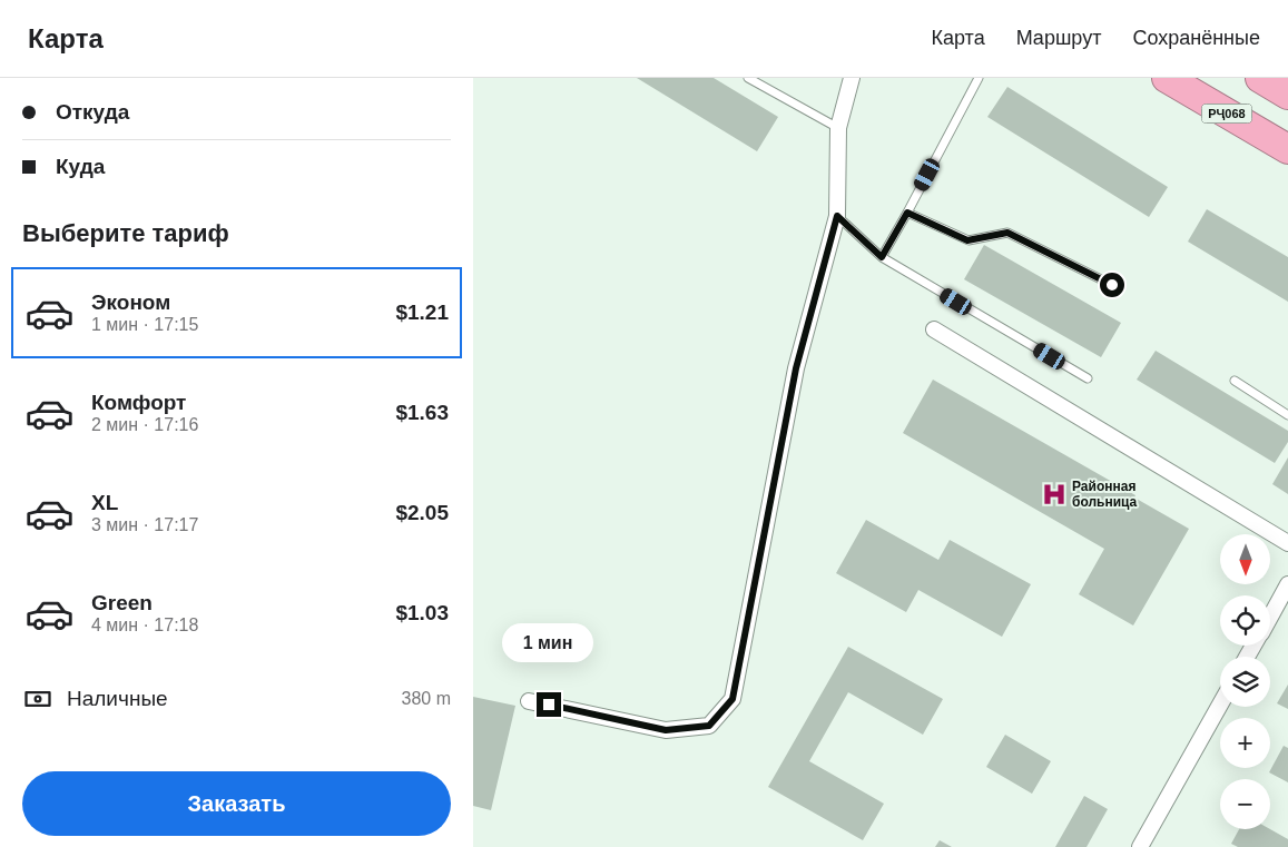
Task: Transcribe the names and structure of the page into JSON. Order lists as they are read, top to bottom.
{
  "streets": {
    "highway": ["РҶ068"]
  },
  "places": {
    "hospital": ["Районная больница"]
  },
  "north": "bottom",
  "page": {
    "header": "Карта",
    "nav": ["Карта", "Маршрут", "Сохранённые"],
    "banner": ["Откуда", "Куда"],
    "heading": "Выберите тариф",
    "list": [
      {
        "name": "Эконом",
        "note": "1 мин · 17:15",
        "value": "$1.21"
      },
      {
        "name": "Комфорт",
        "note": "2 мин · 17:16",
        "value": "$1.63"
      },
      {
        "name": "XL",
        "note": "3 мин · 17:17",
        "value": "$2.05"
      },
      {
        "name": "Green",
        "note": "4 мин · 17:18",
        "value": "$1.03"
      }
    ],
    "map_buttons": ["+", "−"],
    "bubble": "1 мин",
    "pay": ["Наличные", "380 m"],
    "buttons": "Заказать"
  }
}
